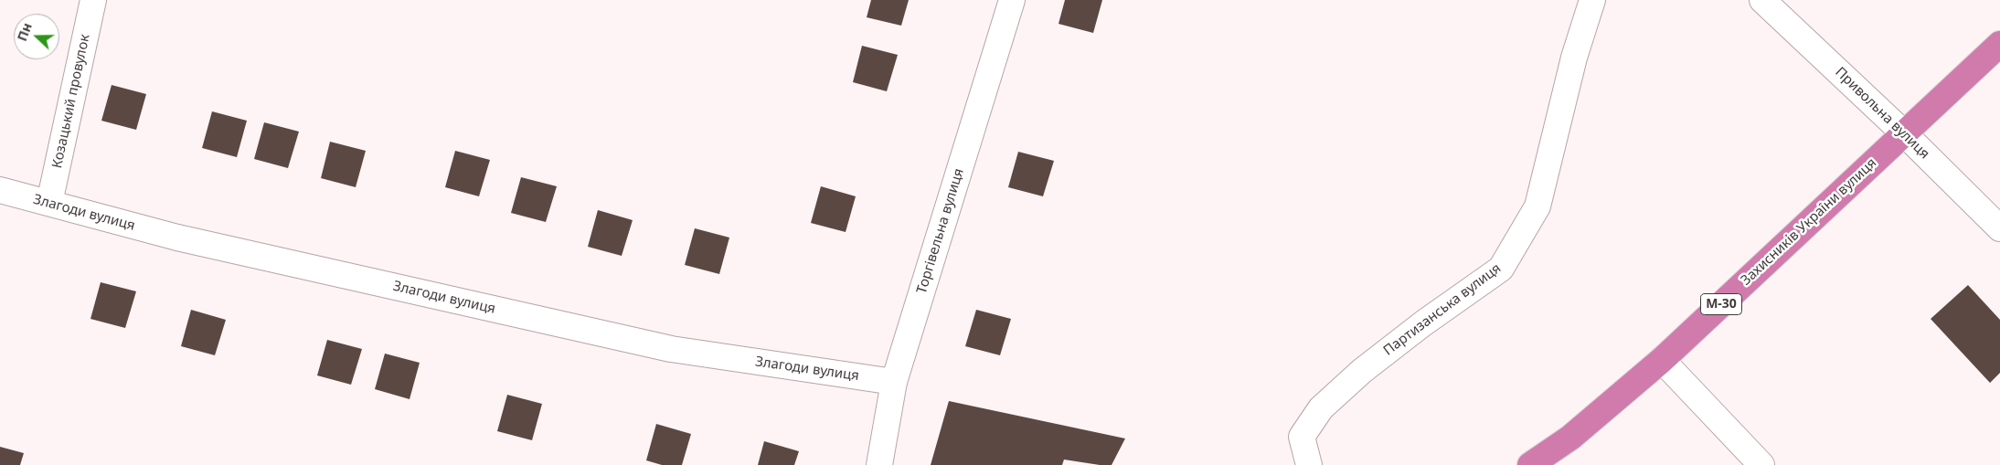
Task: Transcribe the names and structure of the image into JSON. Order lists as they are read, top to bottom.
{
  "streets": {
    "highway": ["Захисників України вулиця", "М-30"],
    "street": [
      "Козацький провулок",
      "Привольна вулиця",
      "Злагоди вулиця",
      "Торгівельна вулиця",
      "Партизанська вулиця"
    ]
  },
  "crossings": [
    ["Козацький провулок", "Злагоди вулиця"],
    ["Привольна вулиця", "Захисників України вулиця"],
    ["Злагоди вулиця", "Торгівельна вулиця"]
  ],
  "north": "left"
}
